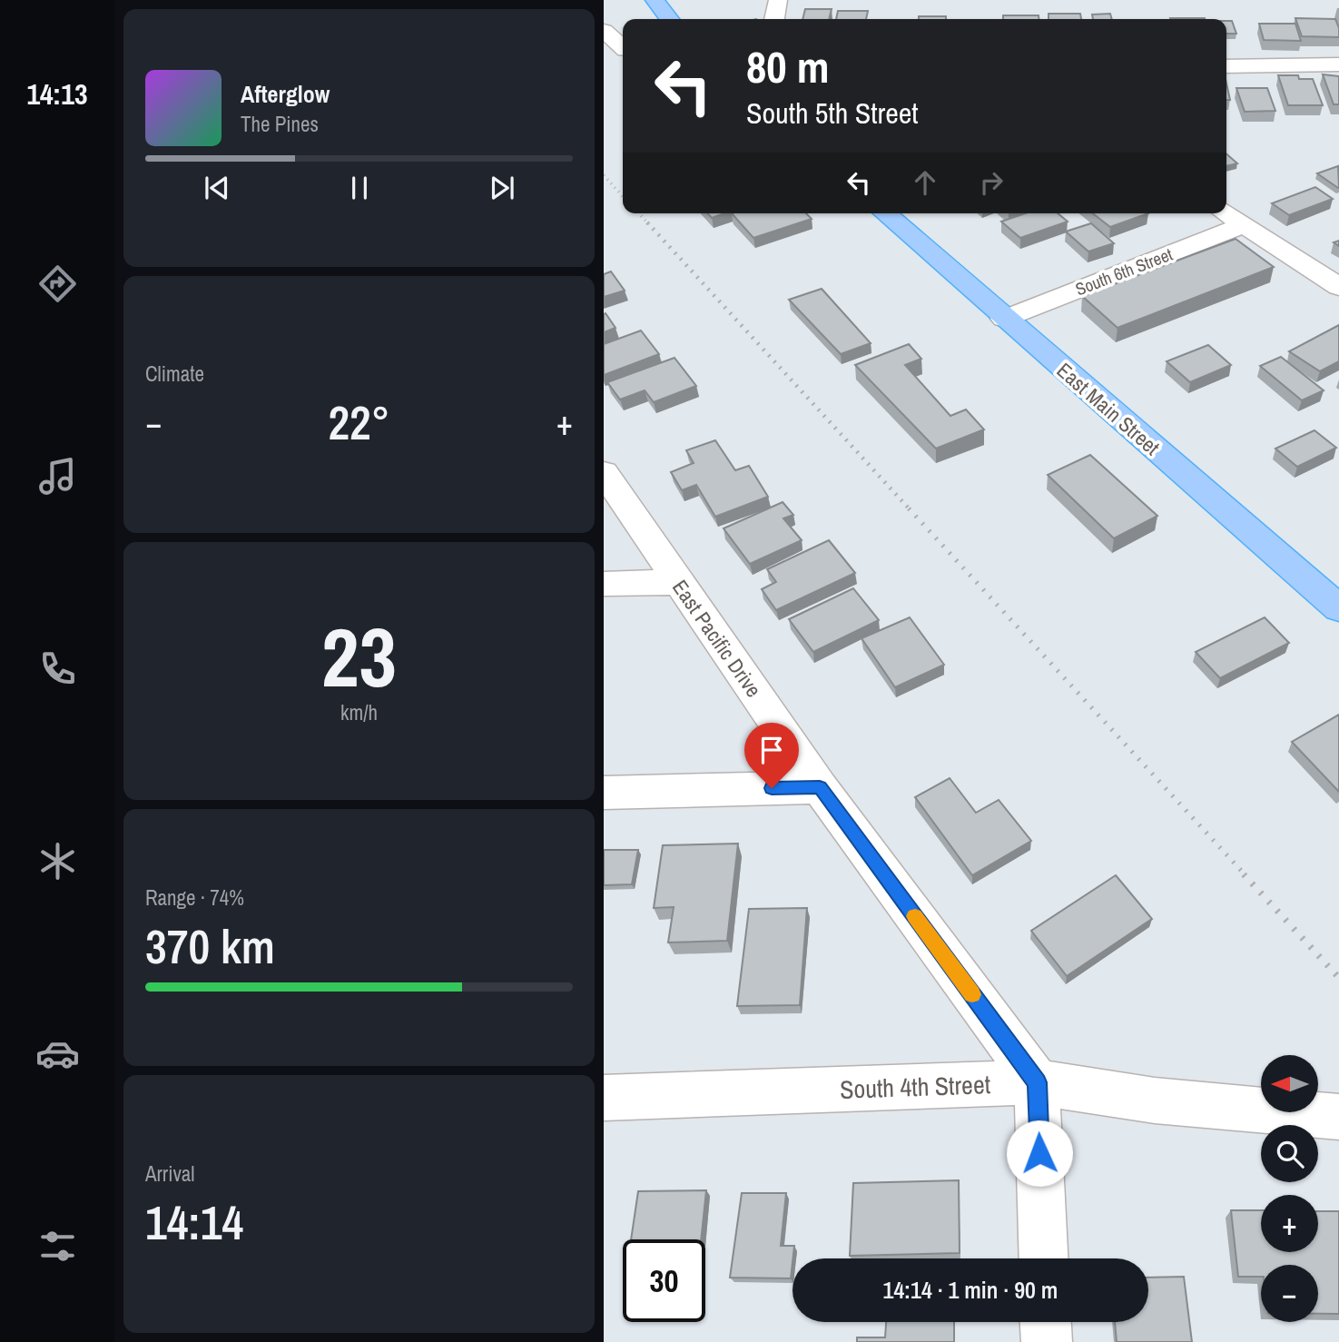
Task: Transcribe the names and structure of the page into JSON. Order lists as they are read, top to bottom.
{
  "streets": {
    "main road": ["East Main Street"],
    "street": ["South 6th Street", "East Pacific Drive", "South 4th Street"]
  },
  "crossings": [
    ["South 6th Street", "East Main Street"],
    ["East Pacific Drive", "South 4th Street"]
  ],
  "north": "left",
  "page": {
    "tabs": "14:13",
    "turn": ["80 m", "South 5th Street"],
    "song": ["Afterglow", "The Pines"],
    "tile": [
      "Climate",
      ["23", "km/h"],
      ["Range · 74%", "370 km"],
      ["Arrival", "14:14"]
    ],
    "heat": ["−", "22°", "+"],
    "map_buttons": ["+", "−"],
    "limit": "30",
    "trip": "14:14 · 1 min · 90 m"
  }
}
